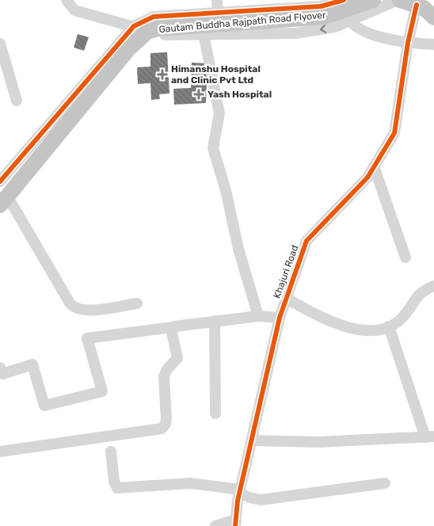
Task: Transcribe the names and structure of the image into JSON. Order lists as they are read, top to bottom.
{
  "streets": {
    "highway": ["Gautam Buddha Rajpath Road Flyover"],
    "street": ["Khajuri Road"]
  },
  "places": {
    "health": ["Himanshu Hospital and Clinic Pvt Ltd", "Yash Hospital"]
  }
}
